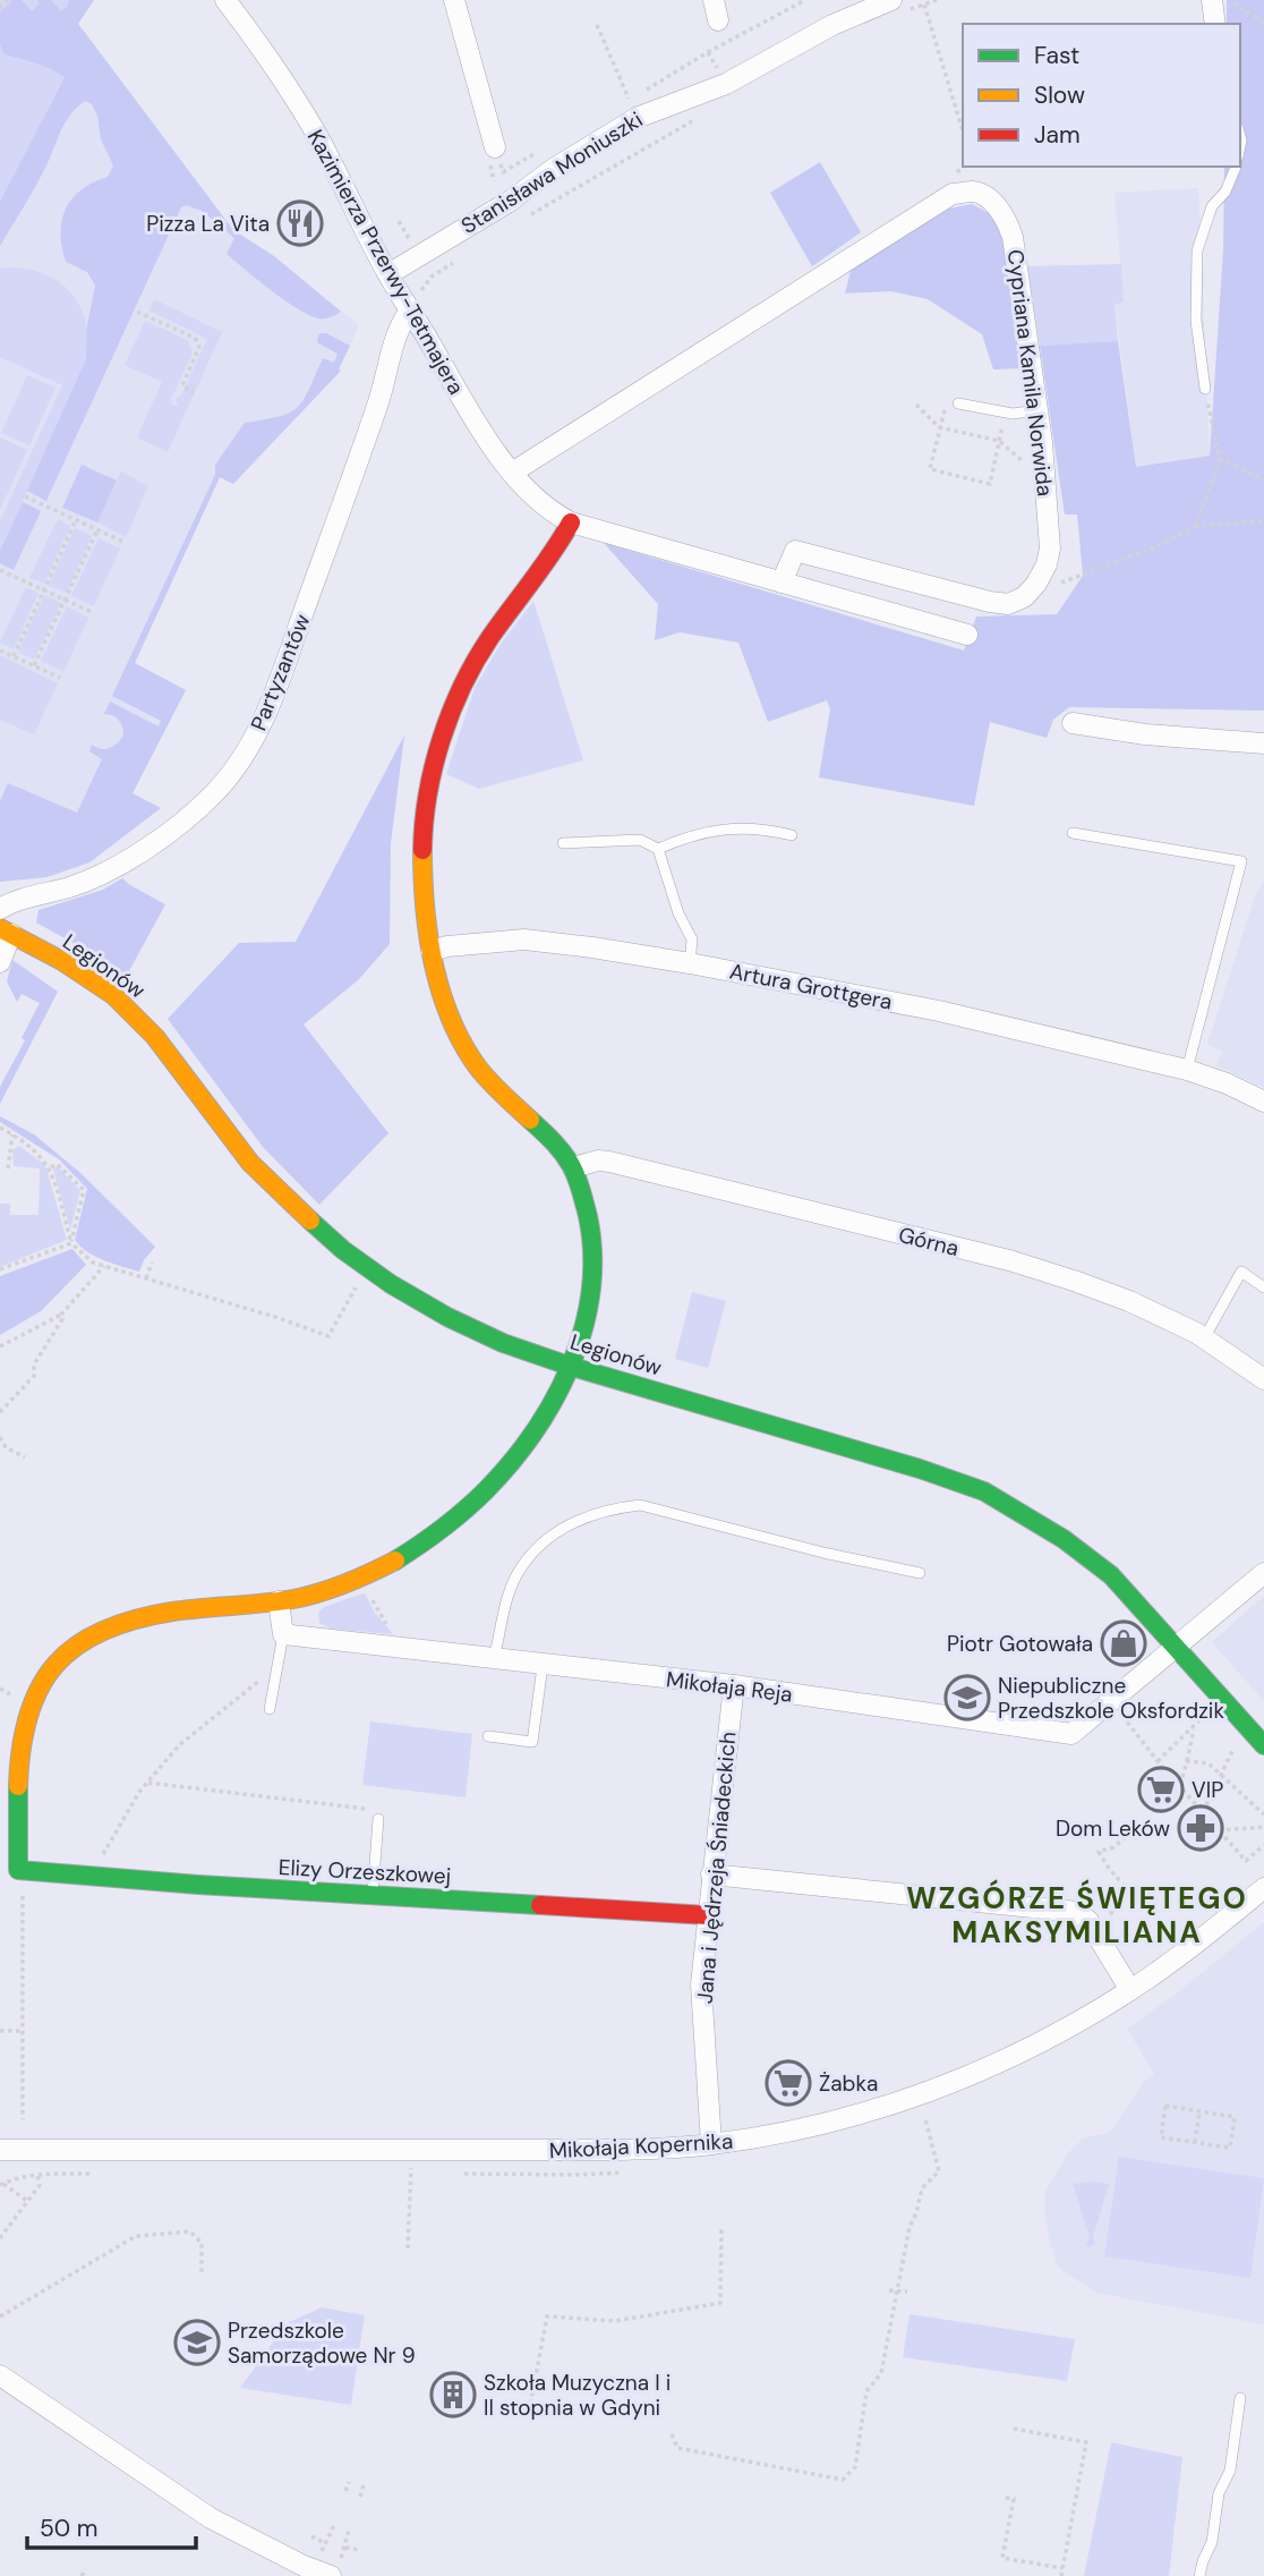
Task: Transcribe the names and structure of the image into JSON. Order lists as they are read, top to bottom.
{
  "streets": {
    "street": [
      "Stanisława Moniuszki",
      "Kazimierza Przerwy-Tetmajera",
      "Cypriana Kamila Norwida",
      "Partyzantów",
      "Legionów",
      "Artura Grottgera",
      "Górna",
      "Mikołaja Reja",
      "Jana i Jędrzeja Śniadeckich",
      "Elizy Orzeszkowej",
      "Mikołaja Kopernika"
    ]
  },
  "crossings": [
    ["Stanisława Moniuszki", "Kazimierza Przerwy-Tetmajera"],
    ["Kazimierza Przerwy-Tetmajera", "Cypriana Kamila Norwida"],
    ["Kazimierza Przerwy-Tetmajera", "Partyzantów"],
    ["Legionów", "Mikołaja Reja"],
    ["Mikołaja Reja", "Jana i Jędrzeja Śniadeckich"],
    ["Jana i Jędrzeja Śniadeckich", "Elizy Orzeszkowej"],
    ["Jana i Jędrzeja Śniadeckich", "Mikołaja Kopernika"]
  ],
  "districts": ["WZGÓRZE ŚWIĘTEGO MAKSYMILIANA"],
  "places": {
    "restaurant": ["Pizza La Vita"],
    "shop": ["Piotr Gotowała"],
    "school or university": ["Niepubliczne Przedszkole Oksfordzik", "Przedszkole Samorządowe Nr 9"],
    "supermarket": ["VIP", "Żabka"],
    "pharmacy": ["Dom Leków"],
    "building": ["Szkoła Muzyczna I i II stopnia w Gdyni"]
  },
  "legend": ["Fast", "Slow", "Jam"],
  "scale_bar": "50 m"
}
